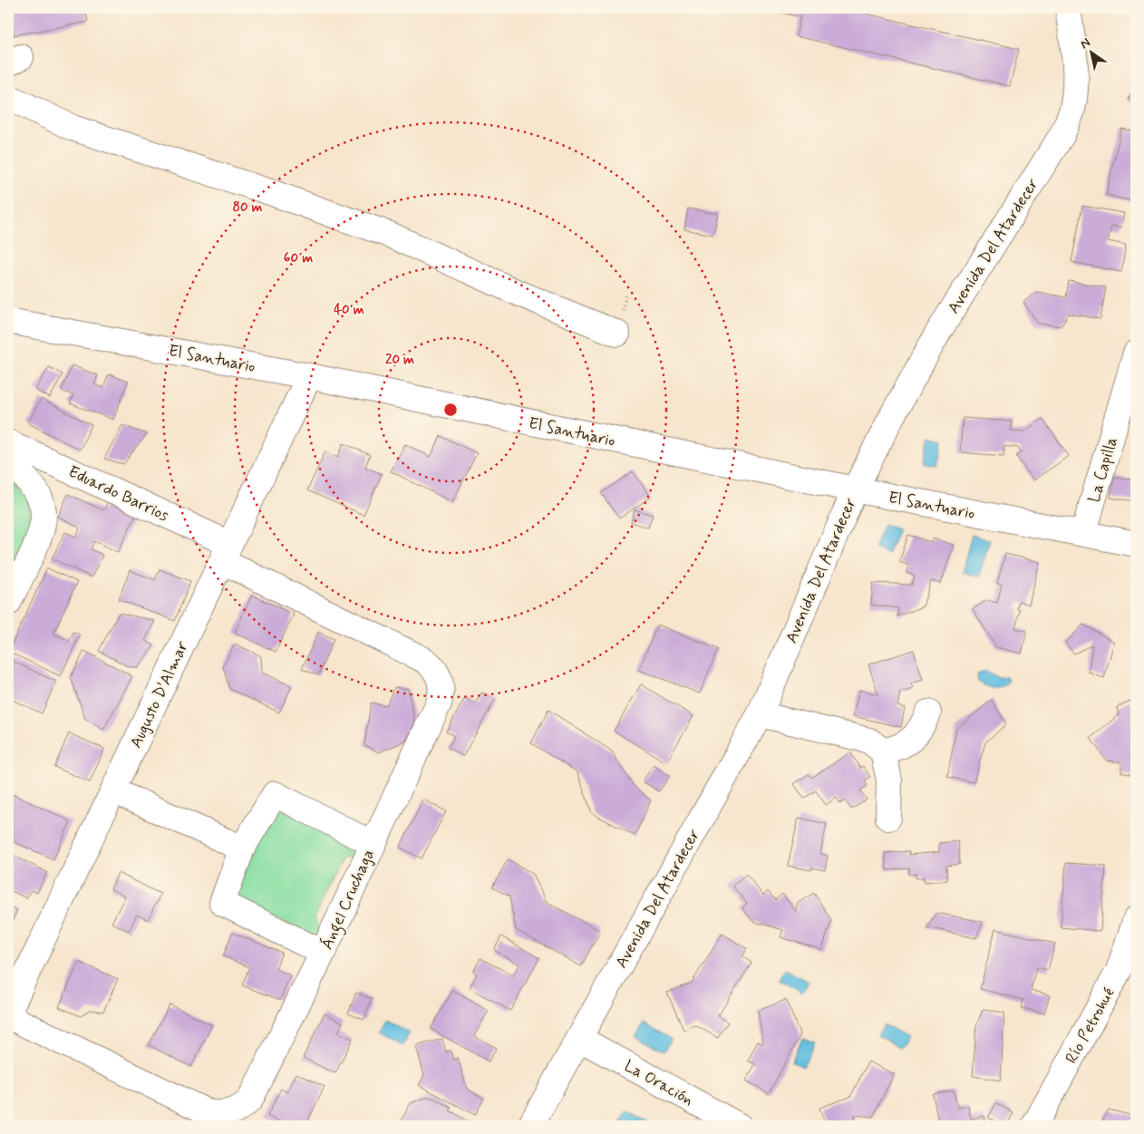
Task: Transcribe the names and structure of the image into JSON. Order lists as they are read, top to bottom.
{
  "streets": {
    "street": [
      "Avenida Del Atardecer",
      "El Santuario",
      "La Capilla",
      "Eduardo Barrios",
      "Augusto D'Almar",
      "Ángel Cruchaga",
      "Río Petrohué",
      "La Oración"
    ]
  },
  "crossings": [
    ["Avenida Del Atardecer", "El Santuario"],
    ["Avenida Del Atardecer", "La Oración"],
    ["El Santuario", "La Capilla"],
    ["El Santuario", "Augusto D'Almar"],
    ["Eduardo Barrios", "Augusto D'Almar"],
    ["Eduardo Barrios", "Ángel Cruchaga"],
    ["Augusto D'Almar", "Ángel Cruchaga"]
  ],
  "north": "top left",
  "rings": [
    "80 m",
    "60 m",
    "40 m",
    "20 m"
  ]
}
